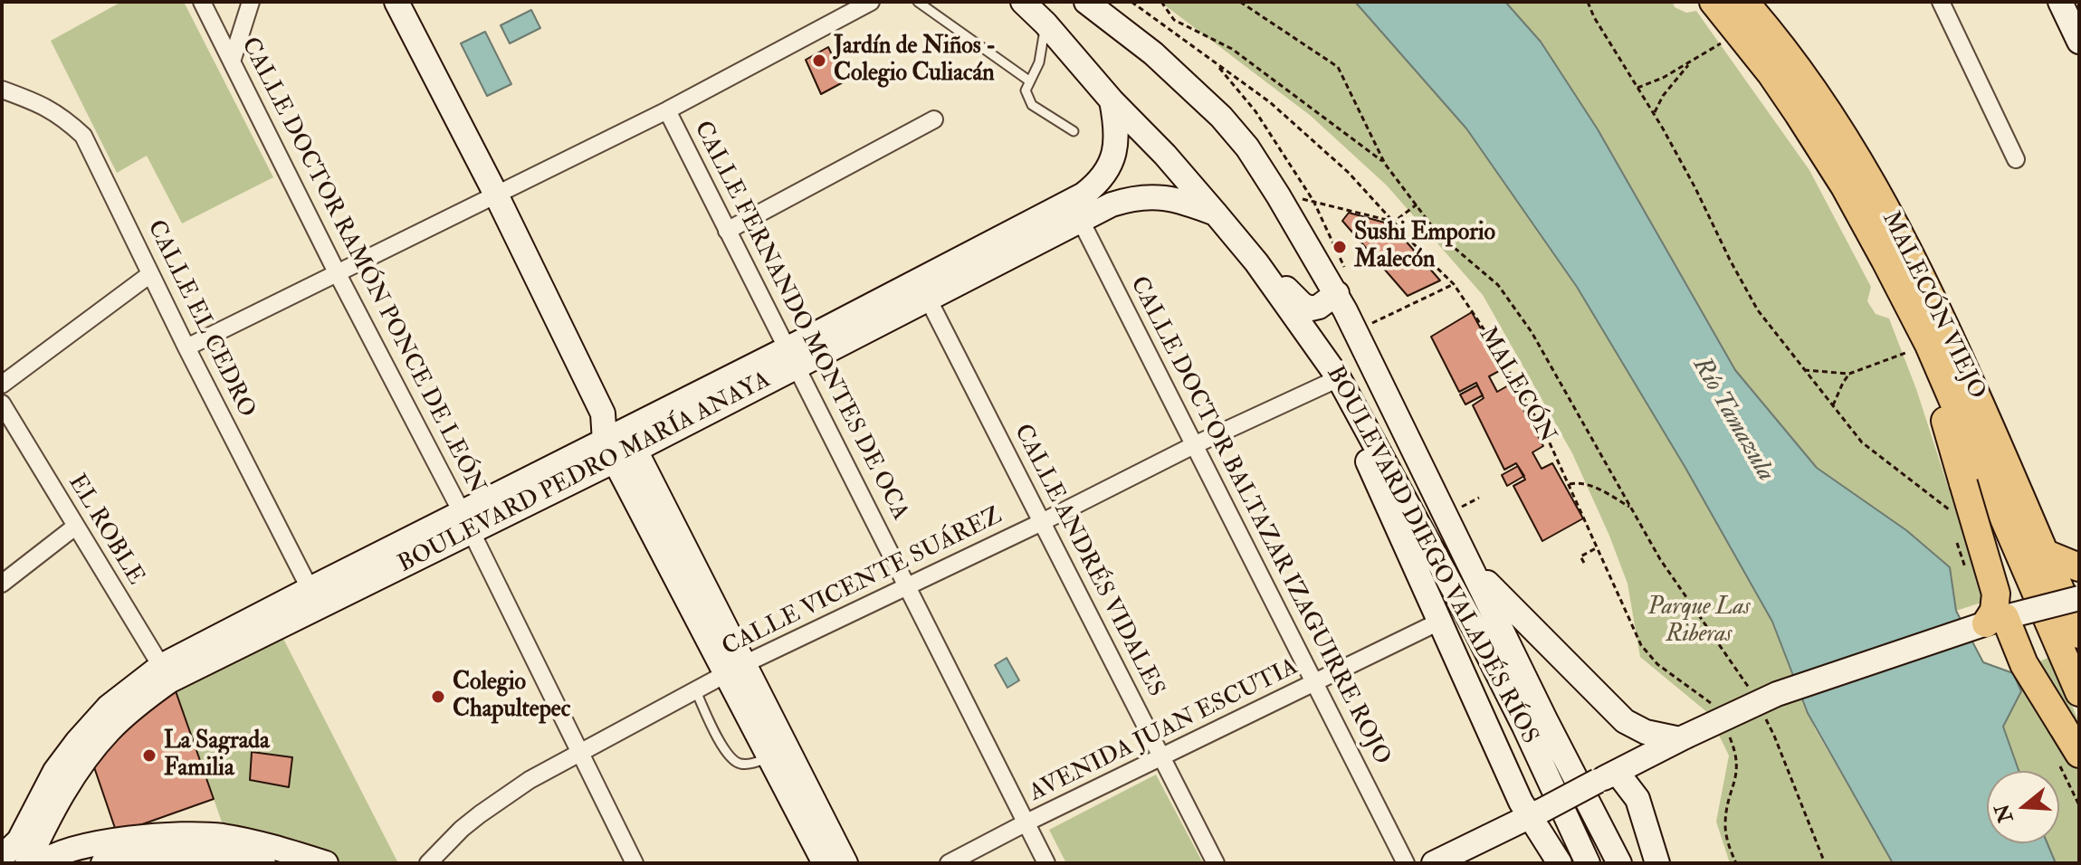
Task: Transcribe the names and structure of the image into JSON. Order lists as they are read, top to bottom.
{
  "streets": {
    "main road": ["MALECÓN VIEJO", "BOULEVARD PEDRO MARÍA ANAYA", "BOULEVARD DIEGO VALADÉS RÍOS"],
    "street": [
      "CALLE DOCTOR RAMÓN PONCE DE LEÓN",
      "CALLE EL CEDRO",
      "CALLE FERNANDO MONTES DE OCA",
      "CALLE DOCTOR BALTAZAR IZAGUIRRE ROJO",
      "EL ROBLE",
      "CALLE ANDRÉS VIDALES",
      "CALLE VICENTE SUÁREZ",
      "AVENIDA JUAN ESCUTIA"
    ],
    "path": ["MALECÓN"]
  },
  "crossings": [
    ["CALLE DOCTOR RAMÓN PONCE DE LEÓN", "BOULEVARD PEDRO MARÍA ANAYA"],
    ["CALLE DOCTOR RAMÓN PONCE DE LEÓN", "CALLE VICENTE SUÁREZ"],
    ["CALLE EL CEDRO", "BOULEVARD PEDRO MARÍA ANAYA"],
    ["CALLE FERNANDO MONTES DE OCA", "BOULEVARD PEDRO MARÍA ANAYA"],
    ["CALLE FERNANDO MONTES DE OCA", "CALLE VICENTE SUÁREZ"],
    ["CALLE FERNANDO MONTES DE OCA", "AVENIDA JUAN ESCUTIA"],
    ["BOULEVARD PEDRO MARÍA ANAYA", "CALLE DOCTOR BALTAZAR IZAGUIRRE ROJO"],
    ["BOULEVARD PEDRO MARÍA ANAYA", "EL ROBLE"],
    ["BOULEVARD PEDRO MARÍA ANAYA", "BOULEVARD DIEGO VALADÉS RÍOS"],
    ["BOULEVARD PEDRO MARÍA ANAYA", "CALLE ANDRÉS VIDALES"],
    ["CALLE DOCTOR BALTAZAR IZAGUIRRE ROJO", "CALLE VICENTE SUÁREZ"],
    ["CALLE DOCTOR BALTAZAR IZAGUIRRE ROJO", "AVENIDA JUAN ESCUTIA"],
    ["BOULEVARD DIEGO VALADÉS RÍOS", "CALLE VICENTE SUÁREZ"],
    ["CALLE ANDRÉS VIDALES", "CALLE VICENTE SUÁREZ"],
    ["CALLE ANDRÉS VIDALES", "AVENIDA JUAN ESCUTIA"]
  ],
  "water": ["Río Tamazula"],
  "parks": ["Parque Las Riberas"],
  "places": [
    "Jardín de Niños - Colegio Culiacán",
    "Sushi Emporio Malecón",
    "Colegio Chapultepec",
    "La Sagrada Familia"
  ],
  "north": "left"
}
